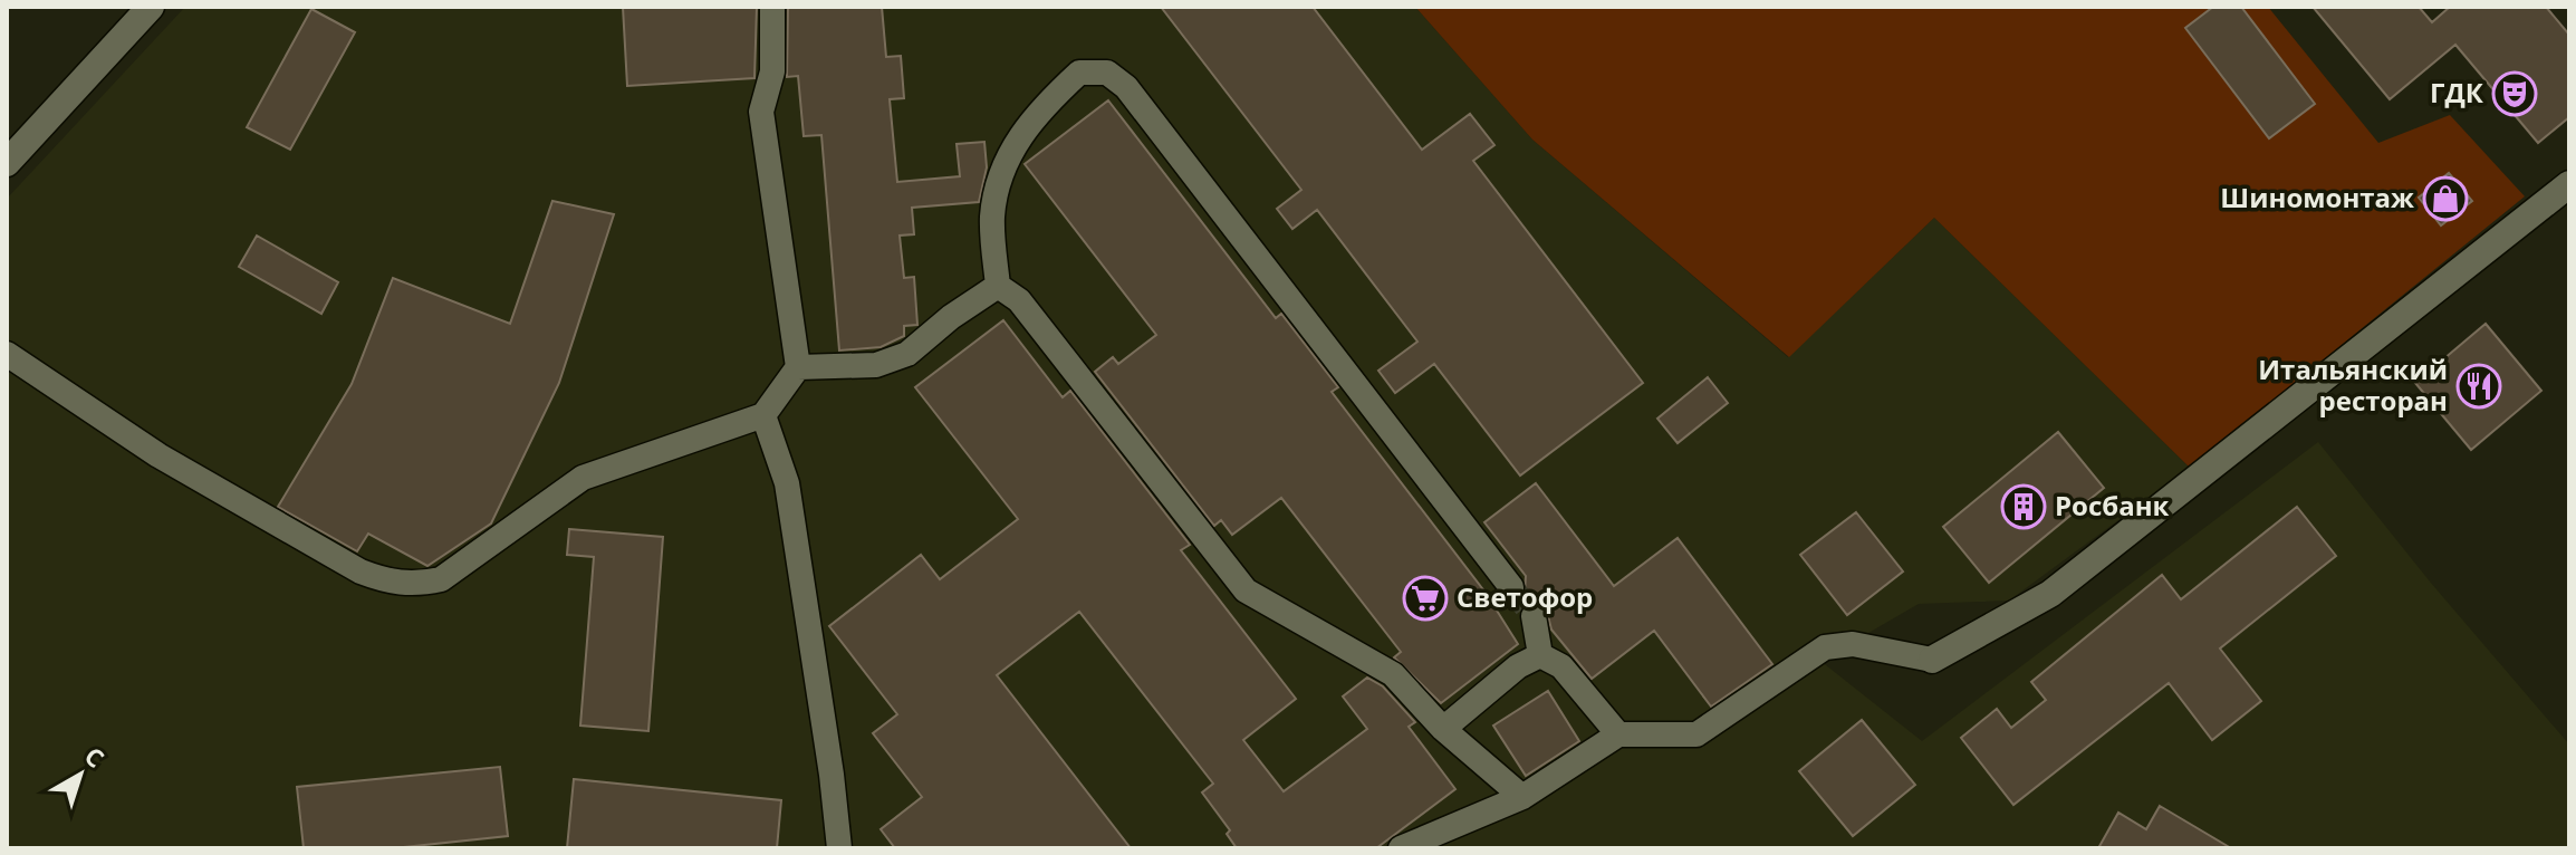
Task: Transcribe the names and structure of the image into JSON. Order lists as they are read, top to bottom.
{
  "places": {
    "theatre": ["ГДК"],
    "shop": ["Шиномонтаж"],
    "restaurant": ["Итальянский ресторан"],
    "building": ["Росбанк"],
    "supermarket": ["Светофор"]
  },
  "north": "top right"
}
